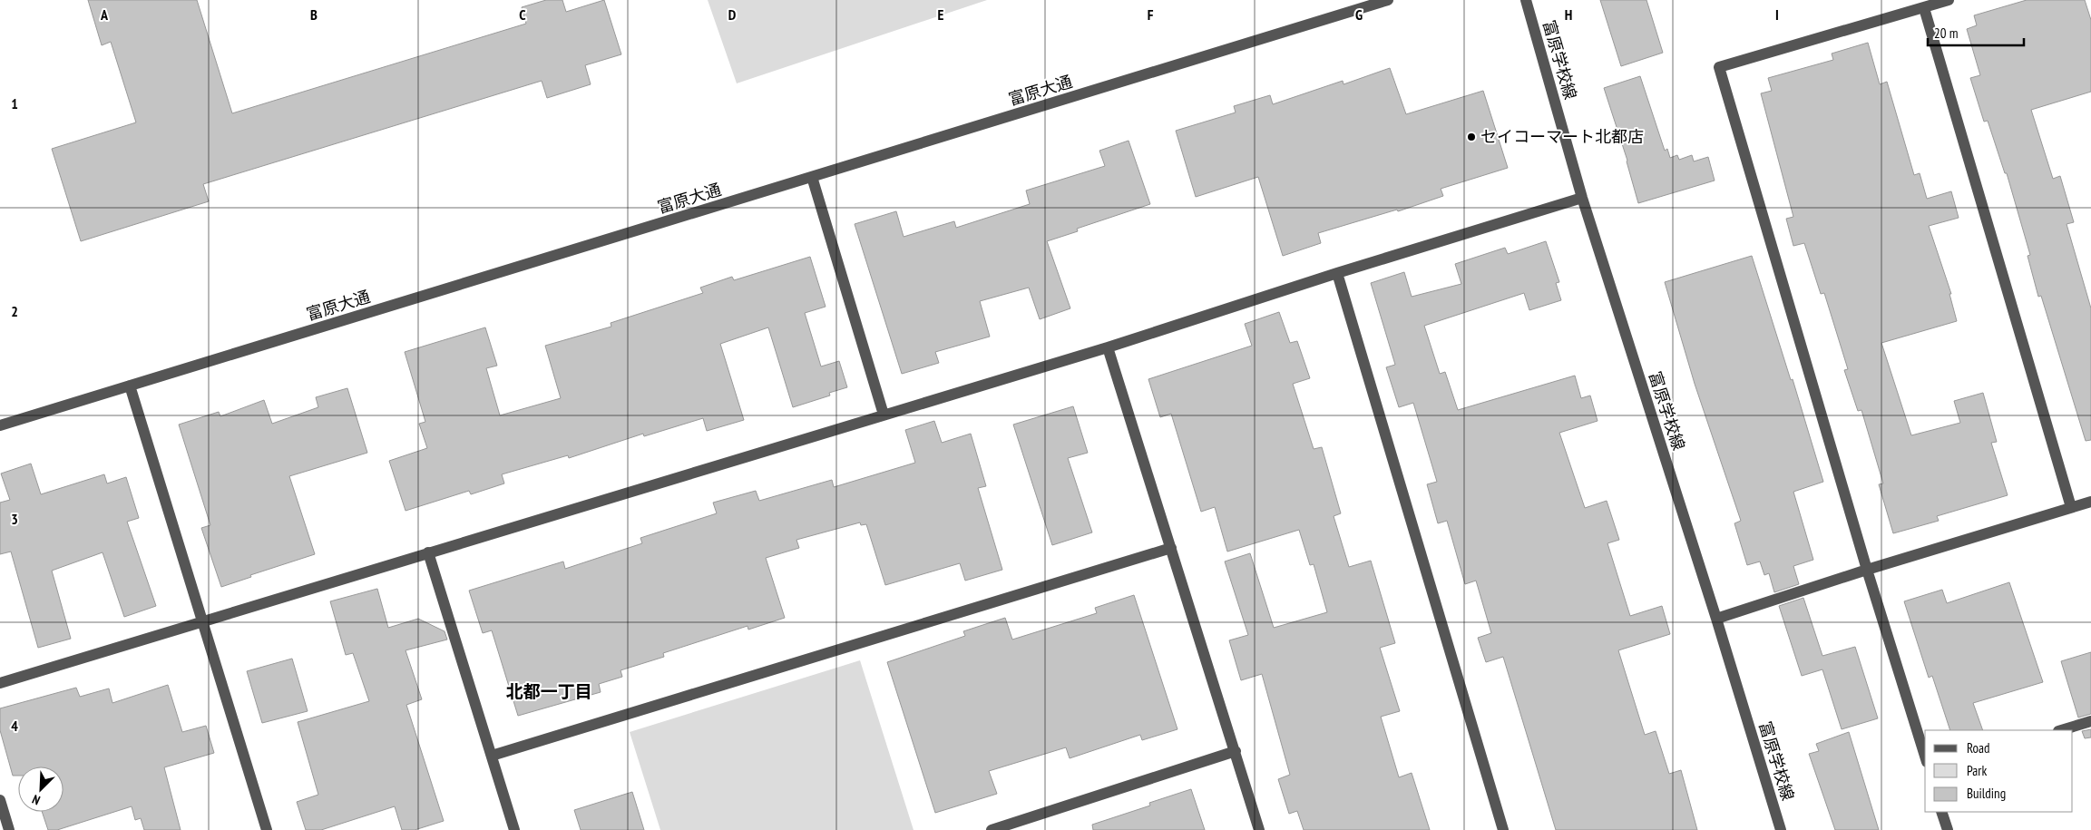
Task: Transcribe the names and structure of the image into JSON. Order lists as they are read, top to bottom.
{
  "streets": {
    "street": ["富原学校線", "富原大通"]
  },
  "districts": ["北都一丁目"],
  "places": ["セイコーマート北都店"],
  "legend": ["Road", "Park", "Building"],
  "scale_bar": "20 m",
  "north": "bottom left",
  "grid": {
    "columns": [
      "A",
      "B",
      "C",
      "D",
      "E",
      "F",
      "G",
      "H",
      "I"
    ],
    "rows": [
      "1",
      "2",
      "3",
      "4"
    ]
  }
}
